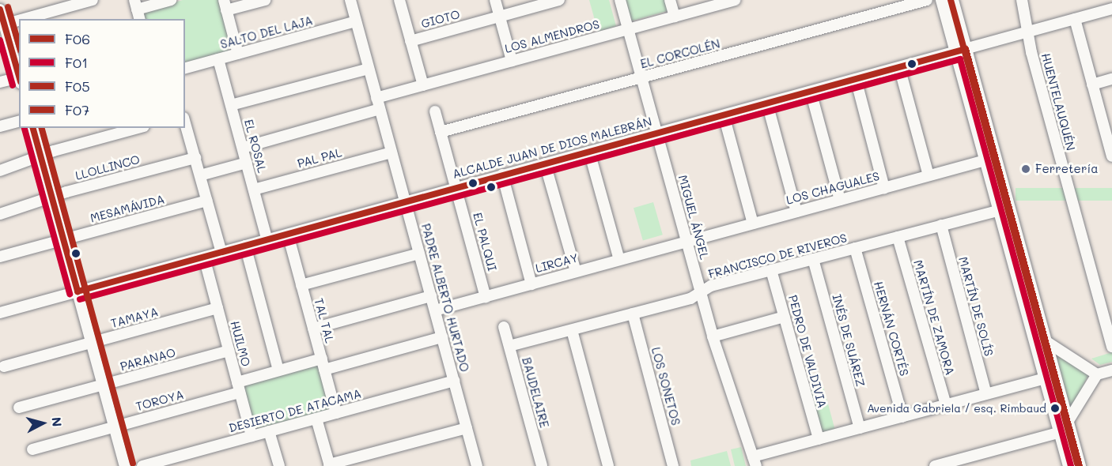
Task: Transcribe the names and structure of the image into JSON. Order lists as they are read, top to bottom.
{
  "streets": {
    "street": [
      "GIOTO",
      "SALTO DEL LAJA",
      "LOS ALMENDROS",
      "EL CORCOLÉN",
      "HUENTELAUQUÉN",
      "EL ROSAL",
      "ALCALDE JUAN DE DIOS MALEBRÁN",
      "PAL PAL",
      "LLOLLINCO",
      "LOS CHAGUALES",
      "MESAMÁVIDA",
      "MIGUEL ÁNGEL",
      "EL PALQUI",
      "FRANCISCO DE RIVEROS",
      "LIRCAY",
      "PADRE ALBERTO HURTADO",
      "MARTÍN DE SOLÍS",
      "TAMAYA",
      "MARTÍN DE ZAMORA",
      "TAL TAL",
      "HERNÁN CORTÉS",
      "INÉS DE SUÁREZ",
      "HUILMO",
      "PEDRO DE VALDIVIA",
      "PARANAO",
      "LOS SONETOS",
      "BAUDELAIRE",
      "TOROYA",
      "DESIERTO DE ATACAMA"
    ]
  },
  "crossings": [
    ["SALTO DEL LAJA", "EL ROSAL"],
    ["SALTO DEL LAJA", "PADRE ALBERTO HURTADO"],
    ["LOS ALMENDROS", "MIGUEL ÁNGEL"],
    ["LOS ALMENDROS", "PADRE ALBERTO HURTADO"],
    ["EL CORCOLÉN", "MIGUEL ÁNGEL"],
    ["EL CORCOLÉN", "EL PALQUI"],
    ["HUENTELAUQUÉN", "ALCALDE JUAN DE DIOS MALEBRÁN"],
    ["EL ROSAL", "ALCALDE JUAN DE DIOS MALEBRÁN"],
    ["EL ROSAL", "PAL PAL"],
    ["ALCALDE JUAN DE DIOS MALEBRÁN", "MIGUEL ÁNGEL"],
    ["ALCALDE JUAN DE DIOS MALEBRÁN", "EL PALQUI"],
    ["ALCALDE JUAN DE DIOS MALEBRÁN", "PADRE ALBERTO HURTADO"],
    ["ALCALDE JUAN DE DIOS MALEBRÁN", "TAL TAL"],
    ["ALCALDE JUAN DE DIOS MALEBRÁN", "HUILMO"],
    ["PAL PAL", "PADRE ALBERTO HURTADO"],
    ["LOS CHAGUALES", "MIGUEL ÁNGEL"],
    ["LOS CHAGUALES", "LIRCAY"],
    ["MIGUEL ÁNGEL", "FRANCISCO DE RIVEROS"],
    ["MIGUEL ÁNGEL", "LIRCAY"],
    ["EL PALQUI", "LIRCAY"],
    ["FRANCISCO DE RIVEROS", "MARTÍN DE SOLÍS"],
    ["FRANCISCO DE RIVEROS", "MARTÍN DE ZAMORA"],
    ["FRANCISCO DE RIVEROS", "HERNÁN CORTÉS"],
    ["FRANCISCO DE RIVEROS", "INÉS DE SUÁREZ"],
    ["FRANCISCO DE RIVEROS", "PEDRO DE VALDIVIA"],
    ["FRANCISCO DE RIVEROS", "LOS SONETOS"],
    ["FRANCISCO DE RIVEROS", "BAUDELAIRE"],
    ["LIRCAY", "PADRE ALBERTO HURTADO"],
    ["PADRE ALBERTO HURTADO", "TOROYA"],
    ["PADRE ALBERTO HURTADO", "DESIERTO DE ATACAMA"],
    ["TAMAYA", "HUILMO"],
    ["TAL TAL", "TOROYA"],
    ["TAL TAL", "DESIERTO DE ATACAMA"],
    ["HUILMO", "PARANAO"],
    ["HUILMO", "TOROYA"],
    ["HUILMO", "DESIERTO DE ATACAMA"]
  ],
  "places": ["Ferretería", "Avenida Gabriela / esq. Rimbaud"],
  "lines": [
    "transit line F05",
    "transit line F07",
    "transit line F06",
    "transit line F01"
  ],
  "legend": [
    "F06",
    "F01",
    "F05",
    "F07"
  ],
  "north": "right"
}
